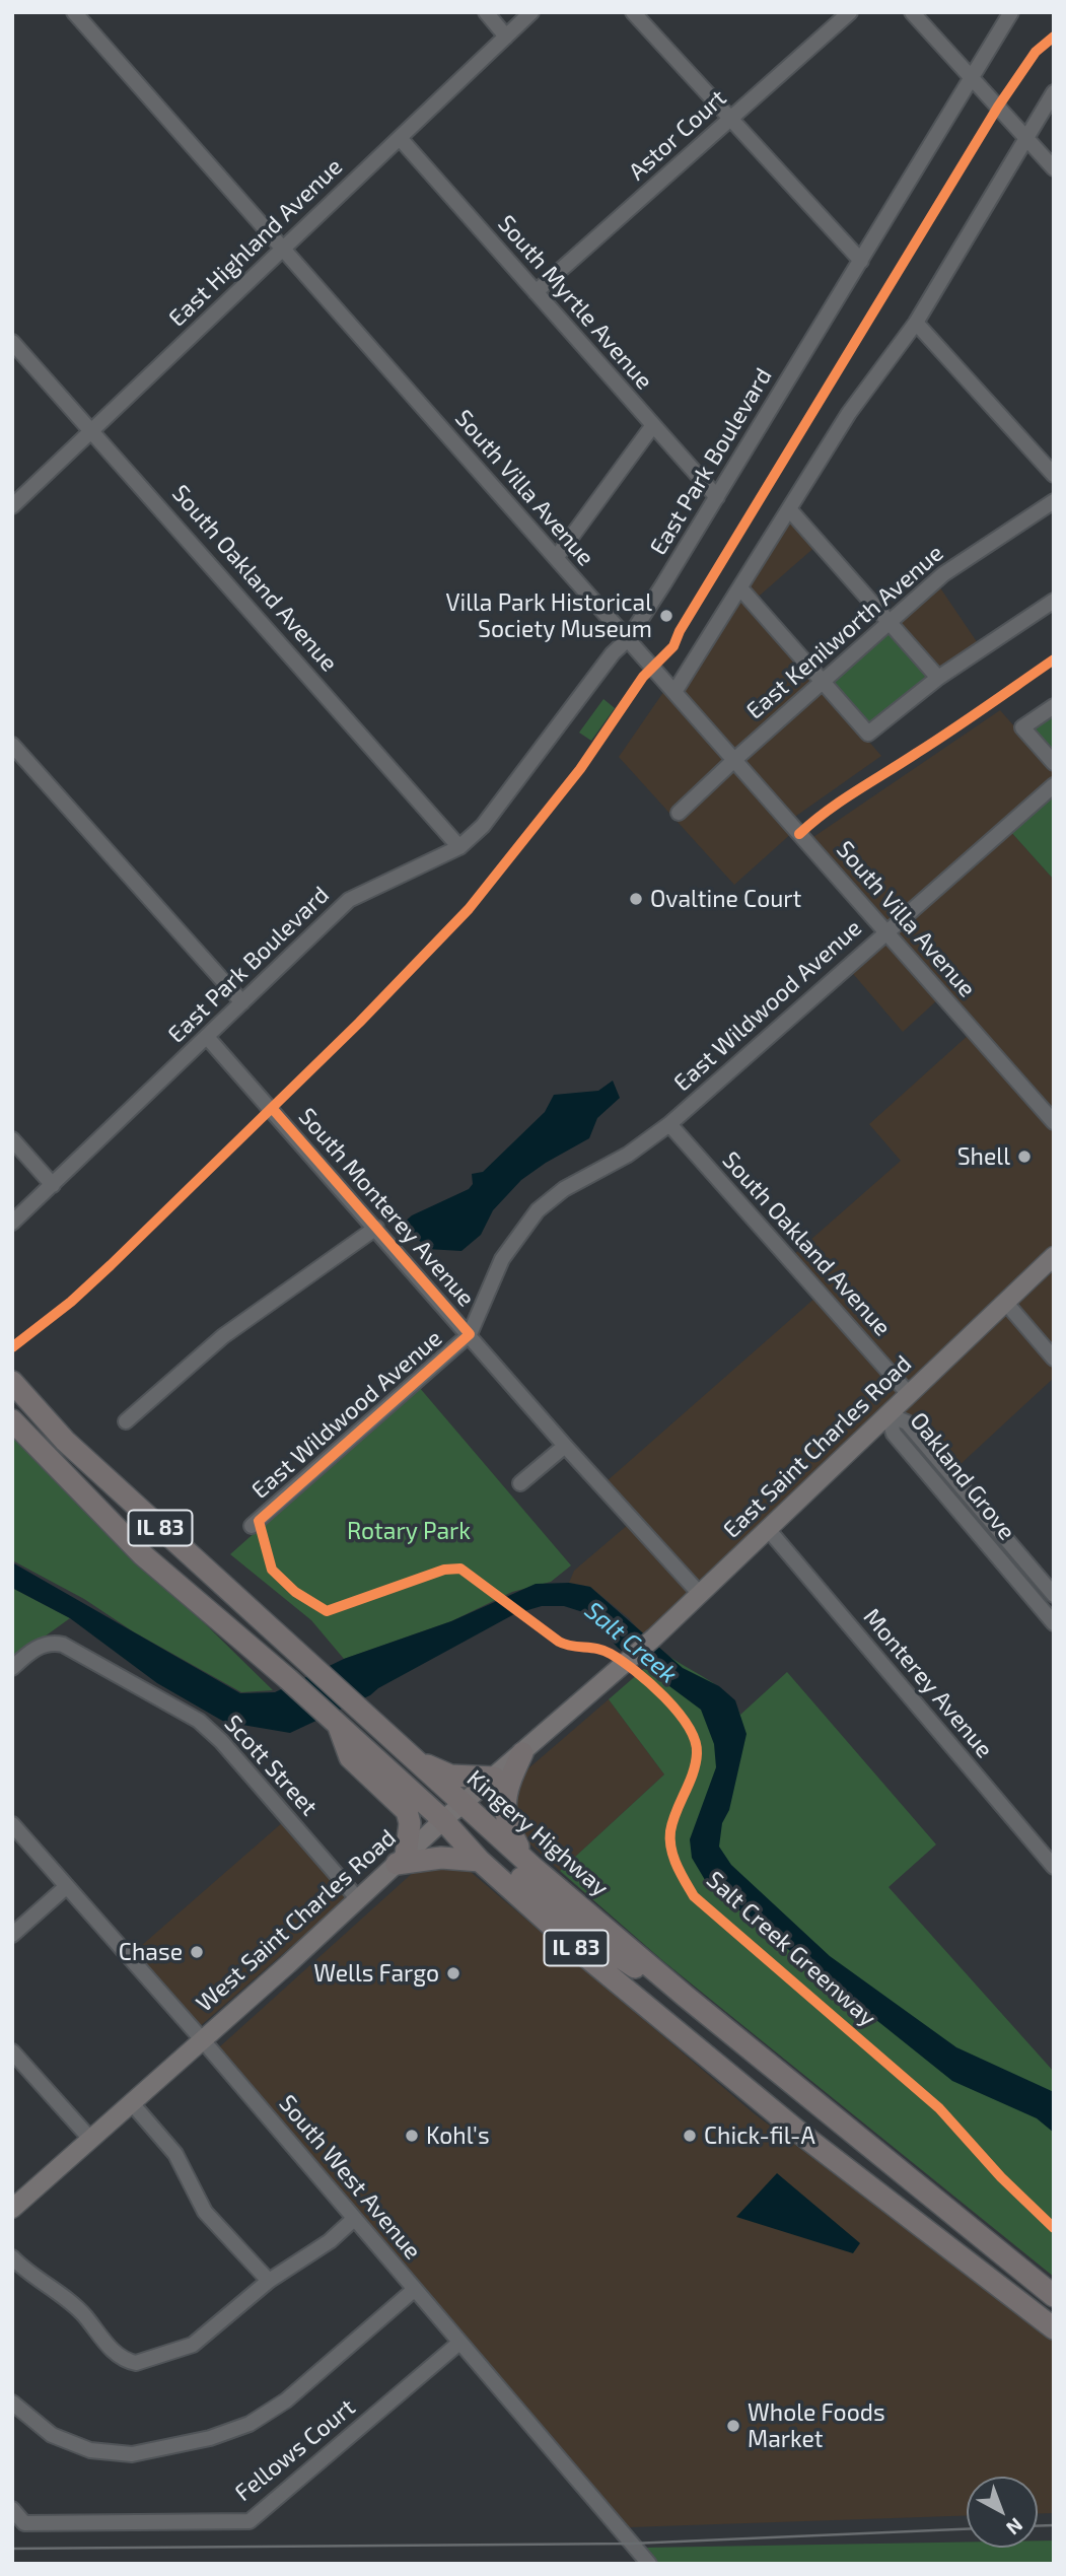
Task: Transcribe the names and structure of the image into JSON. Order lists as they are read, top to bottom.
{
  "streets": {
    "highway": ["IL 83", "Kingery Highway"],
    "main road": ["East Saint Charles Road", "West Saint Charles Road"],
    "street": [
      "Astor Court",
      "East Highland Avenue",
      "South Myrtle Avenue",
      "East Park Boulevard",
      "South Villa Avenue",
      "South Oakland Avenue",
      "East Kenilworth Avenue",
      "East Wildwood Avenue",
      "South Monterey Avenue",
      "Oakland Grove",
      "Monterey Avenue",
      "Scott Street",
      "South West Avenue",
      "Fellows Court"
    ],
    "cycle path": ["Salt Creek Greenway"]
  },
  "crossings": [
    ["Astor Court", "South Myrtle Avenue"],
    ["East Highland Avenue", "South Myrtle Avenue"],
    ["East Highland Avenue", "South Villa Avenue"],
    ["East Highland Avenue", "South Oakland Avenue"],
    ["South Myrtle Avenue", "East Park Boulevard"],
    ["East Park Boulevard", "South Villa Avenue"],
    ["East Park Boulevard", "South Oakland Avenue"],
    ["East Park Boulevard", "South Monterey Avenue"],
    ["South Villa Avenue", "East Kenilworth Avenue"],
    ["South Villa Avenue", "East Wildwood Avenue"],
    ["South Oakland Avenue", "East Wildwood Avenue"],
    ["South Oakland Avenue", "East Saint Charles Road"],
    ["East Wildwood Avenue", "South Monterey Avenue"],
    ["South Monterey Avenue", "East Saint Charles Road"],
    ["East Saint Charles Road", "Oakland Grove"],
    ["East Saint Charles Road", "Monterey Avenue"],
    ["East Saint Charles Road", "West Saint Charles Road"],
    ["IL 83", "West Saint Charles Road"],
    ["Scott Street", "West Saint Charles Road"],
    ["Kingery Highway", "West Saint Charles Road"],
    ["West Saint Charles Road", "South West Avenue"],
    ["South West Avenue", "Fellows Court"]
  ],
  "water": ["Salt Creek"],
  "parks": ["Rotary Park"],
  "places": [
    "Villa Park Historical Society Museum",
    "Ovaltine Court",
    "Shell",
    "Chase",
    "Wells Fargo",
    "Kohl's",
    "Chick-fil-A",
    "Whole Foods Market"
  ],
  "north": "bottom right"
}
